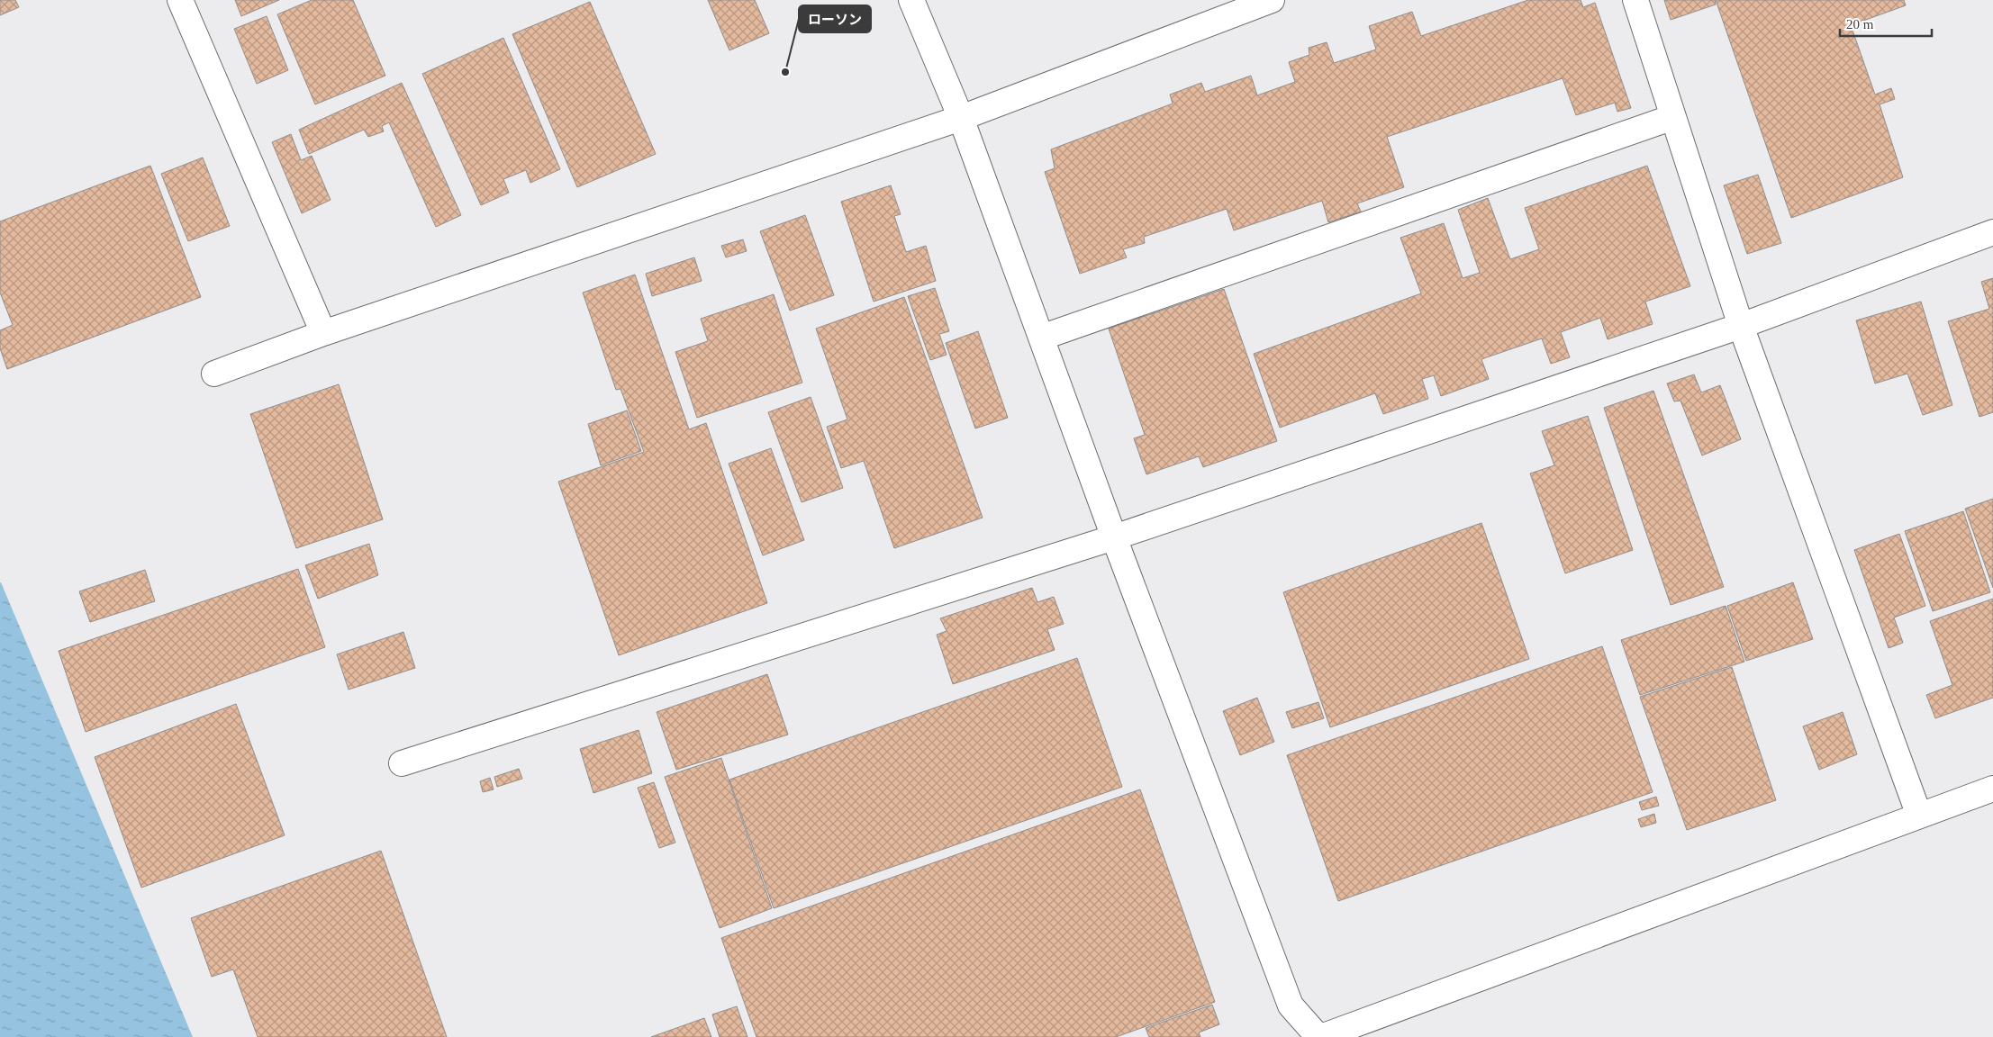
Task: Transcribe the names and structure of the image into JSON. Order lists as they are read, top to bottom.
{
  "places": ["ローソン"],
  "scale_bar": "20 m"
}
